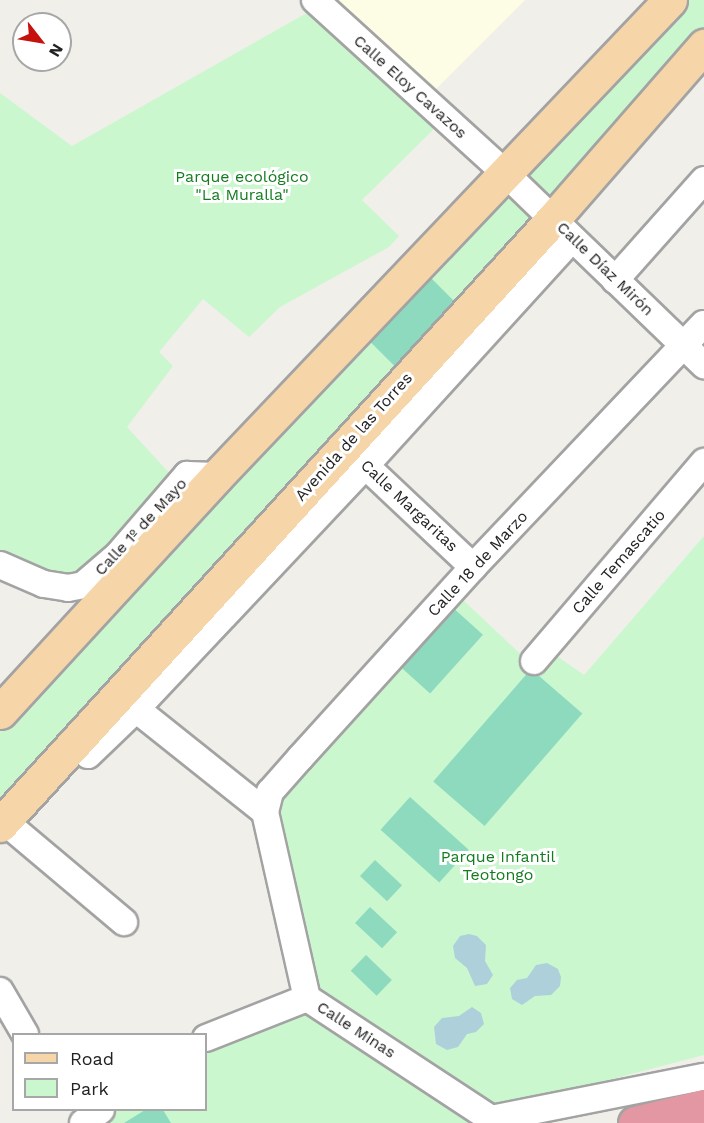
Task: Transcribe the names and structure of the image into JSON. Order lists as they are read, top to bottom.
{
  "streets": {
    "main road": ["Avenida de las Torres"],
    "street": [
      "Calle Eloy Cavazos",
      "Calle Díaz Mirón",
      "Calle Margaritas",
      "Calle 1º de Mayo",
      "Calle Temascatio",
      "Calle 18 de Marzo",
      "Calle Minas"
    ]
  },
  "crossings": [
    ["Calle Eloy Cavazos", "Calle Díaz Mirón"],
    ["Calle Díaz Mirón", "Avenida de las Torres"],
    ["Calle Díaz Mirón", "Calle 18 de Marzo"],
    ["Avenida de las Torres", "Calle Margaritas"],
    ["Calle Margaritas", "Calle 18 de Marzo"],
    ["Calle 18 de Marzo", "Calle Minas"]
  ],
  "parks": ["Parque ecológico \"La Muralla\"", "Parque Infantil Teotongo"],
  "legend": ["Road", "Park"],
  "north": "bottom right"
}
